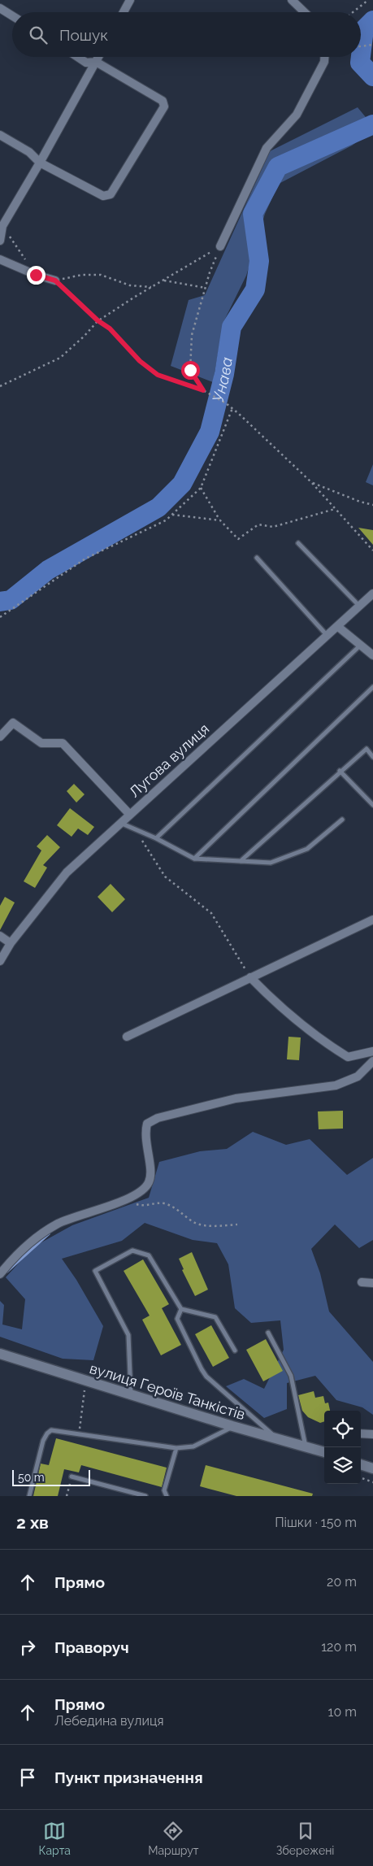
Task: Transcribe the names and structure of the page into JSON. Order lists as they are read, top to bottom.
{
  "streets": {
    "main road": ["вулиця Героїв Танкістів"],
    "street": ["Лугова вулиця"]
  },
  "water": ["Унава"],
  "scale_bar": "50 m",
  "page": {
    "search": "Пошук",
    "scale": "50 m",
    "heading": ["2 хв", "Пішки · 150 m"],
    "list": [
      ["Прямо", "20 m"],
      ["Праворуч", "120 m"],
      ["Прямо", "Лебедина вулиця", "10 m"],
      "Пункт призначення"
    ],
    "nav": ["Карта", "Маршрут", "Збережені"]
  }
}
